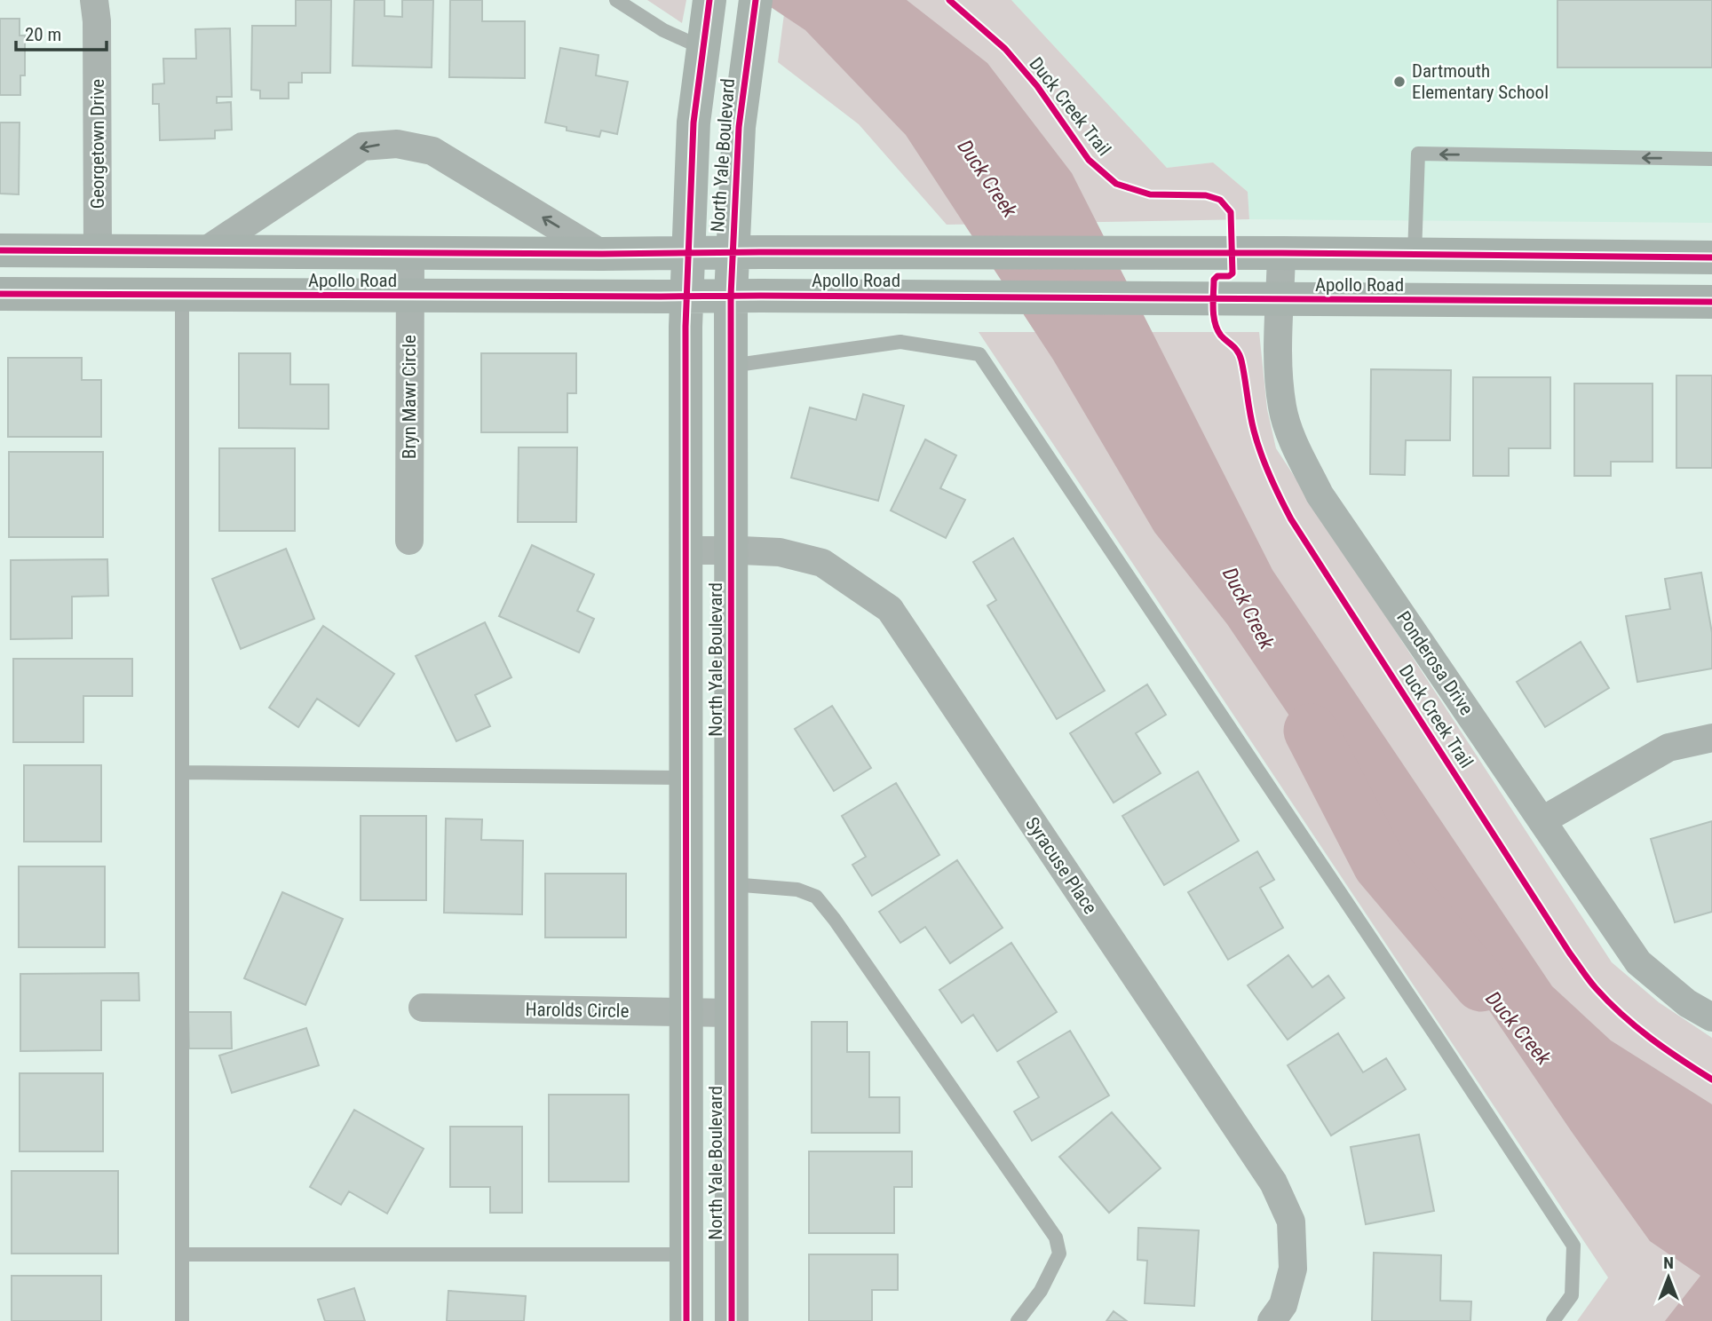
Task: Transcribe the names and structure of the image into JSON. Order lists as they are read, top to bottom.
{
  "streets": {
    "street": [
      "Georgetown Drive",
      "North Yale Boulevard",
      "Apollo Road",
      "Bryn Mawr Circle",
      "Ponderosa Drive",
      "Syracuse Place",
      "Harolds Circle"
    ],
    "cycle path": ["Duck Creek Trail"]
  },
  "crossings": [
    ["Georgetown Drive", "Apollo Road"],
    ["North Yale Boulevard", "Apollo Road"],
    ["North Yale Boulevard", "Syracuse Place"],
    ["North Yale Boulevard", "Harolds Circle"],
    ["Apollo Road", "Bryn Mawr Circle"],
    ["Apollo Road", "Ponderosa Drive"]
  ],
  "water": ["Duck Creek"],
  "places": ["Dartmouth Elementary School"],
  "scale_bar": "20 m",
  "north": "top"
}
